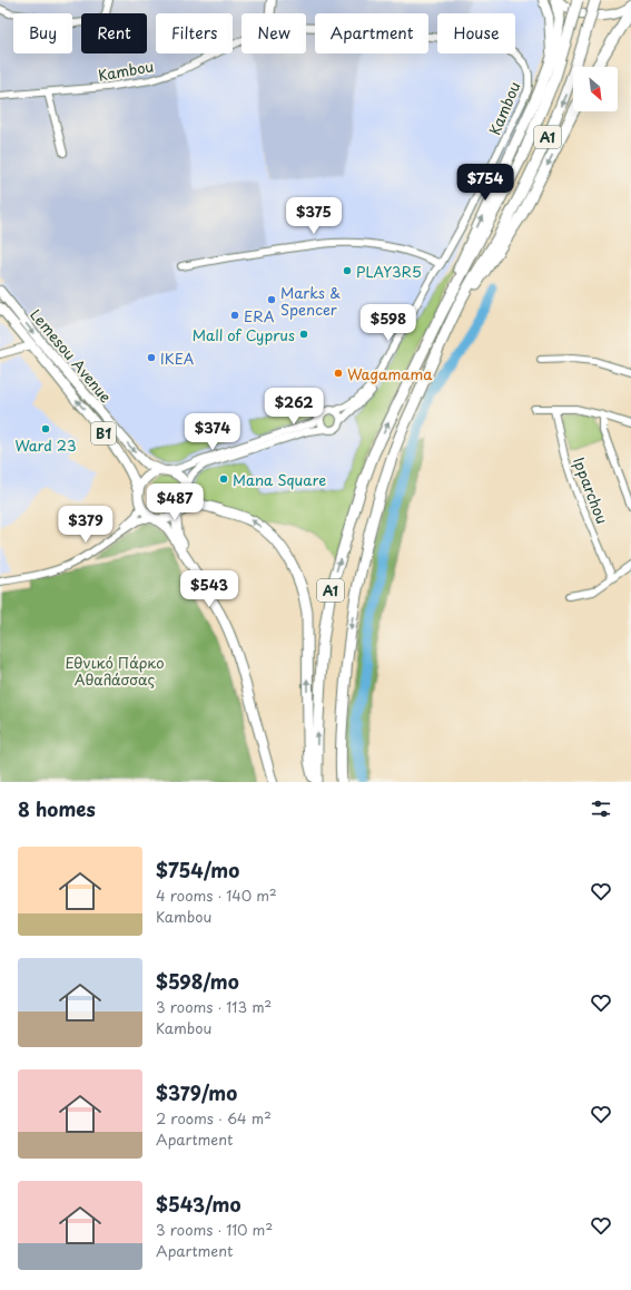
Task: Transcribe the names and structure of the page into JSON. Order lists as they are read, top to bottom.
{
  "streets": {
    "highway": ["A1"],
    "main road": ["Lemesou Avenue", "B1"],
    "street": ["Kambou", "Ipparchou"]
  },
  "crossings": [
    ["Lemesou Avenue", "B1"]
  ],
  "parks": ["Εθνικό Πάρκο Αθαλάσσας"],
  "places": [
    "PLAY3R5",
    "Marks & Spencer",
    "ERA",
    "Mall of Cyprus",
    "IKEA",
    "Wagamama",
    "Ward 23",
    "Mana Square"
  ],
  "north": "bottom right",
  "page": {
    "chip": [
      "Buy",
      "Rent",
      "Filters",
      "New",
      "Apartment",
      "House"
    ],
    "price": [
      "$754",
      "$375",
      "$598",
      "$262",
      "$374",
      "$487",
      "$379",
      "$543"
    ],
    "heading": "8 homes",
    "list": [
      {
        "name": "$754/mo",
        "note": "4 rooms · 140 m² · Kambou"
      },
      {
        "name": "$598/mo",
        "note": "3 rooms · 113 m² · Kambou"
      },
      {
        "name": "$379/mo",
        "note": "2 rooms · 64 m² · Apartment"
      },
      {
        "name": "$543/mo",
        "note": "3 rooms · 110 m² · Apartment"
      }
    ]
  }
}
